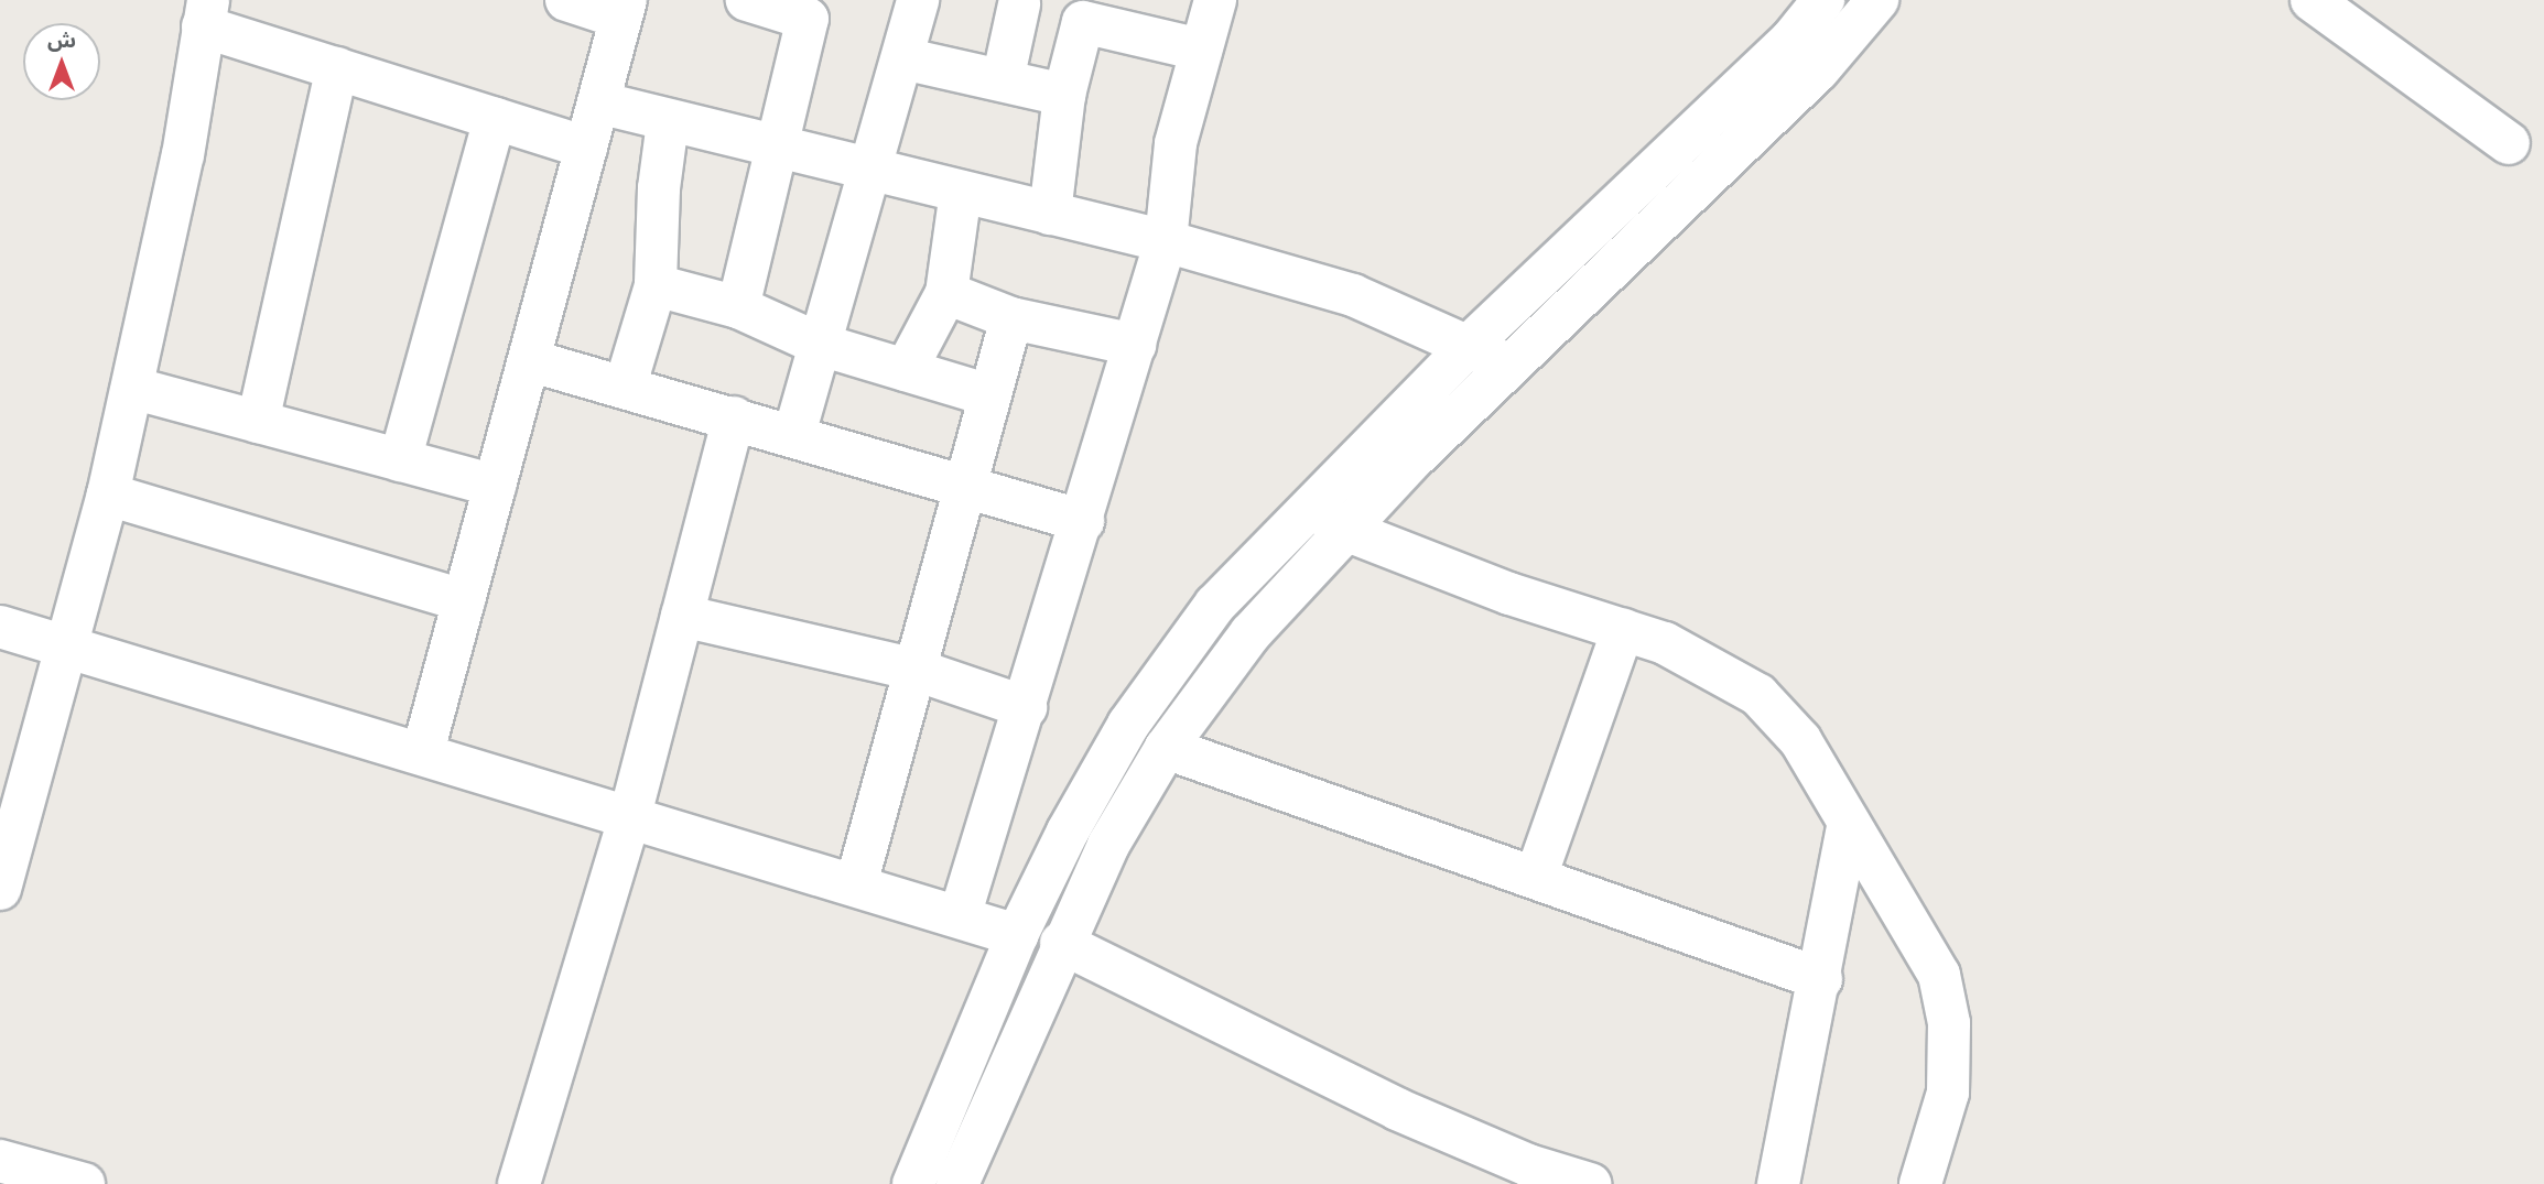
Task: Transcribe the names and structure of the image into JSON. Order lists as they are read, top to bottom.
{
  "north": "top"
}
